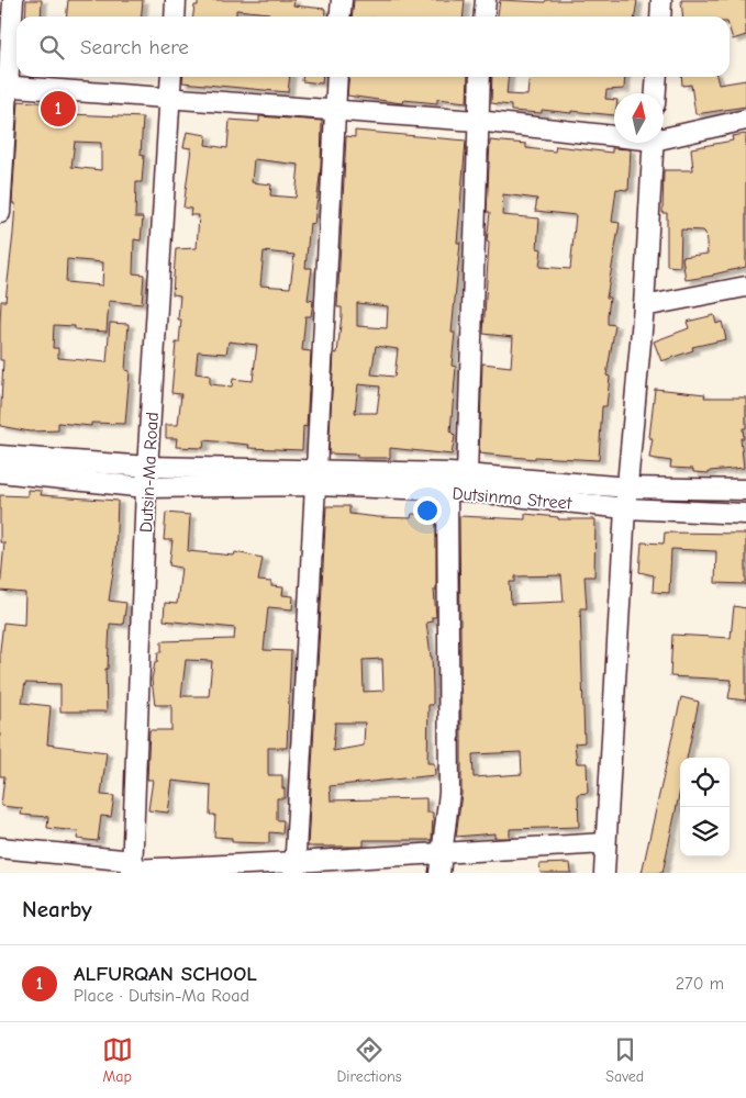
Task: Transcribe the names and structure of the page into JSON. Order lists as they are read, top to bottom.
{
  "streets": {
    "street": ["Dutsin-Ma Road", "Dutsinma Street"]
  },
  "crossings": [
    ["Dutsin-Ma Road", "Dutsinma Street"]
  ],
  "north": "top",
  "page": {
    "search": "Search here",
    "pins": "1",
    "heading": "Nearby",
    "list": [
      {
        "mark": "1",
        "name": "ALFURQAN SCHOOL",
        "note": "Place · Dutsin-Ma Road",
        "value": "270 m"
      }
    ],
    "nav": ["Map", "Directions", "Saved"]
  }
}
